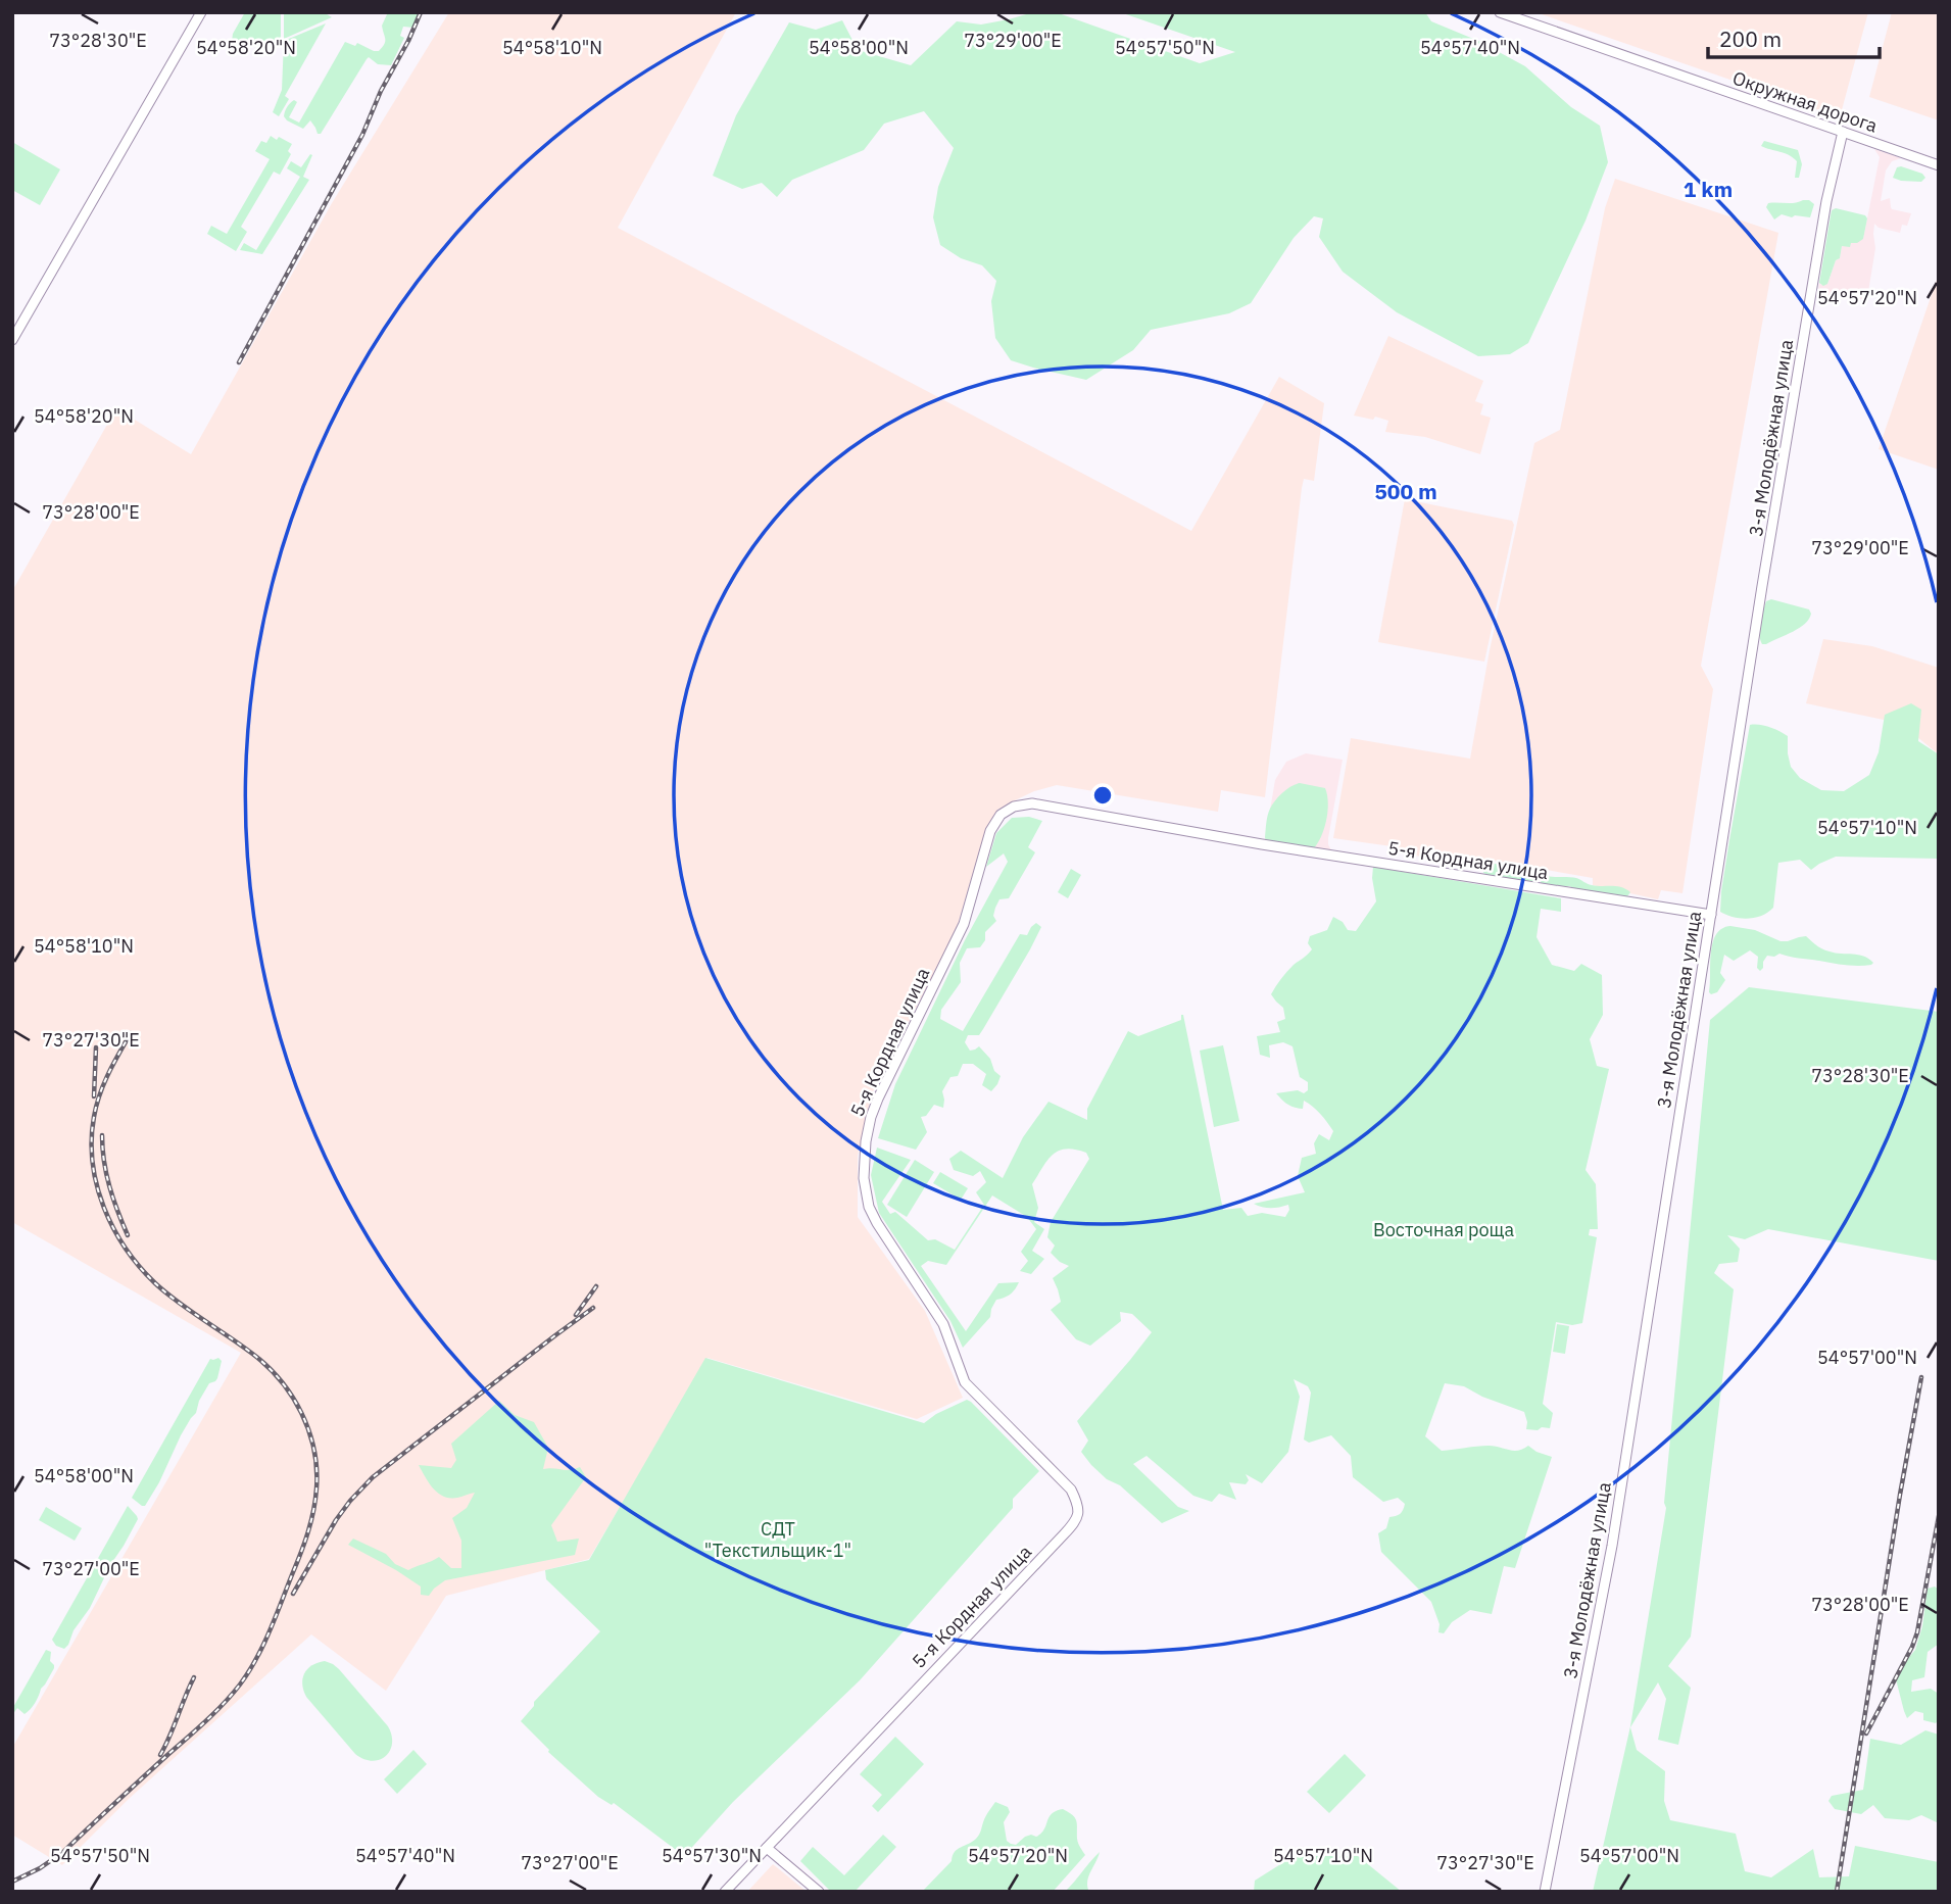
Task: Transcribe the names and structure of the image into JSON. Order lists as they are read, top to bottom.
{
  "streets": {
    "main road": ["Окружная дорога", "3-я Молодёжная улица", "5-я Кордная улица"]
  },
  "crossings": [
    ["Окружная дорога", "3-я Молодёжная улица"],
    ["3-я Молодёжная улица", "5-я Кордная улица"]
  ],
  "parks": ["Восточная роща", "СДТ \"Текстильщик-1\""],
  "scale_bar": "200 m",
  "coordinates": [
    "73°28'30\"E",
    "73°29'00\"E",
    "54°58'20\"N",
    "54°58'10\"N",
    "54°58'00\"N",
    "54°57'50\"N",
    "54°57'40\"N",
    "54°57'20\"N",
    "73°28'00\"E",
    "54°57'10\"N",
    "73°27'30\"E",
    "54°57'00\"N",
    "73°27'00\"E",
    "54°57'30\"N"
  ],
  "rings": ["1 km", "500 m"]
}
